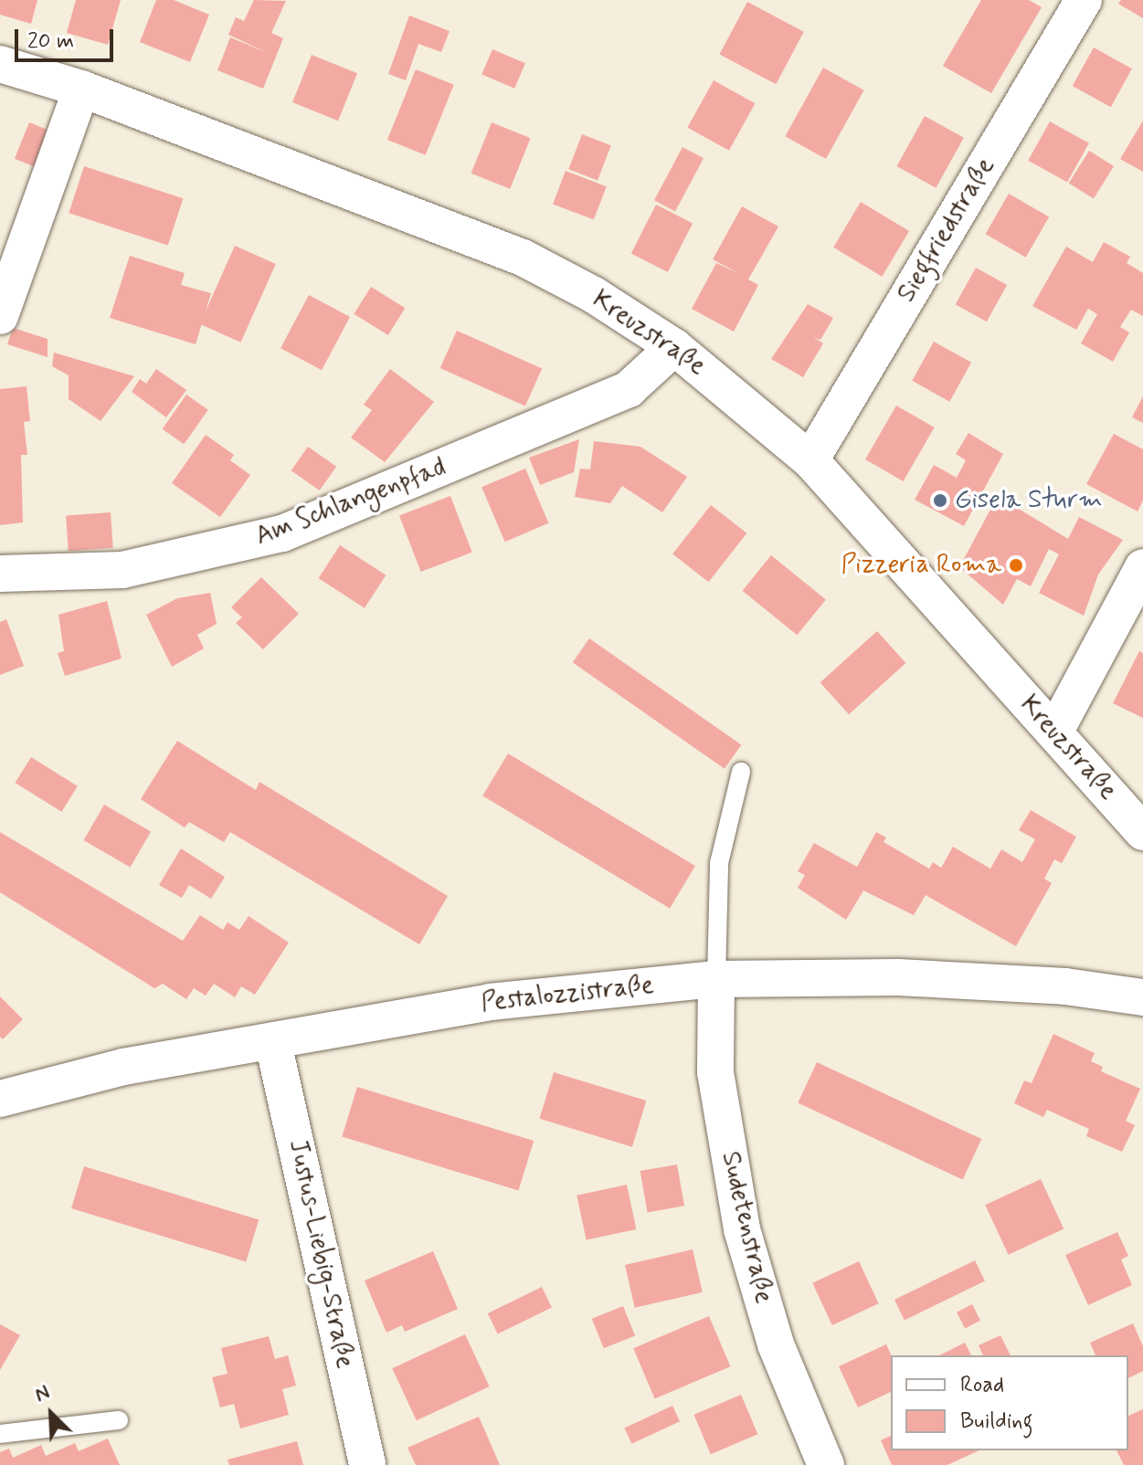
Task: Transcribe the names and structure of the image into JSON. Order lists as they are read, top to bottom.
{
  "streets": {
    "street": [
      "Siegfriedstraße",
      "Kreuzstraße",
      "Am Schlangenpfad",
      "Pestalozzistraße",
      "Sudetenstraße",
      "Justus-Liebig-Straße"
    ]
  },
  "crossings": [
    ["Siegfriedstraße", "Kreuzstraße"],
    ["Kreuzstraße", "Am Schlangenpfad"],
    ["Pestalozzistraße", "Sudetenstraße"],
    ["Pestalozzistraße", "Justus-Liebig-Straße"]
  ],
  "places": ["Gisela Sturm", "Pizzeria Roma"],
  "legend": ["Road", "Building"],
  "scale_bar": "20 m",
  "north": "top left"
}
